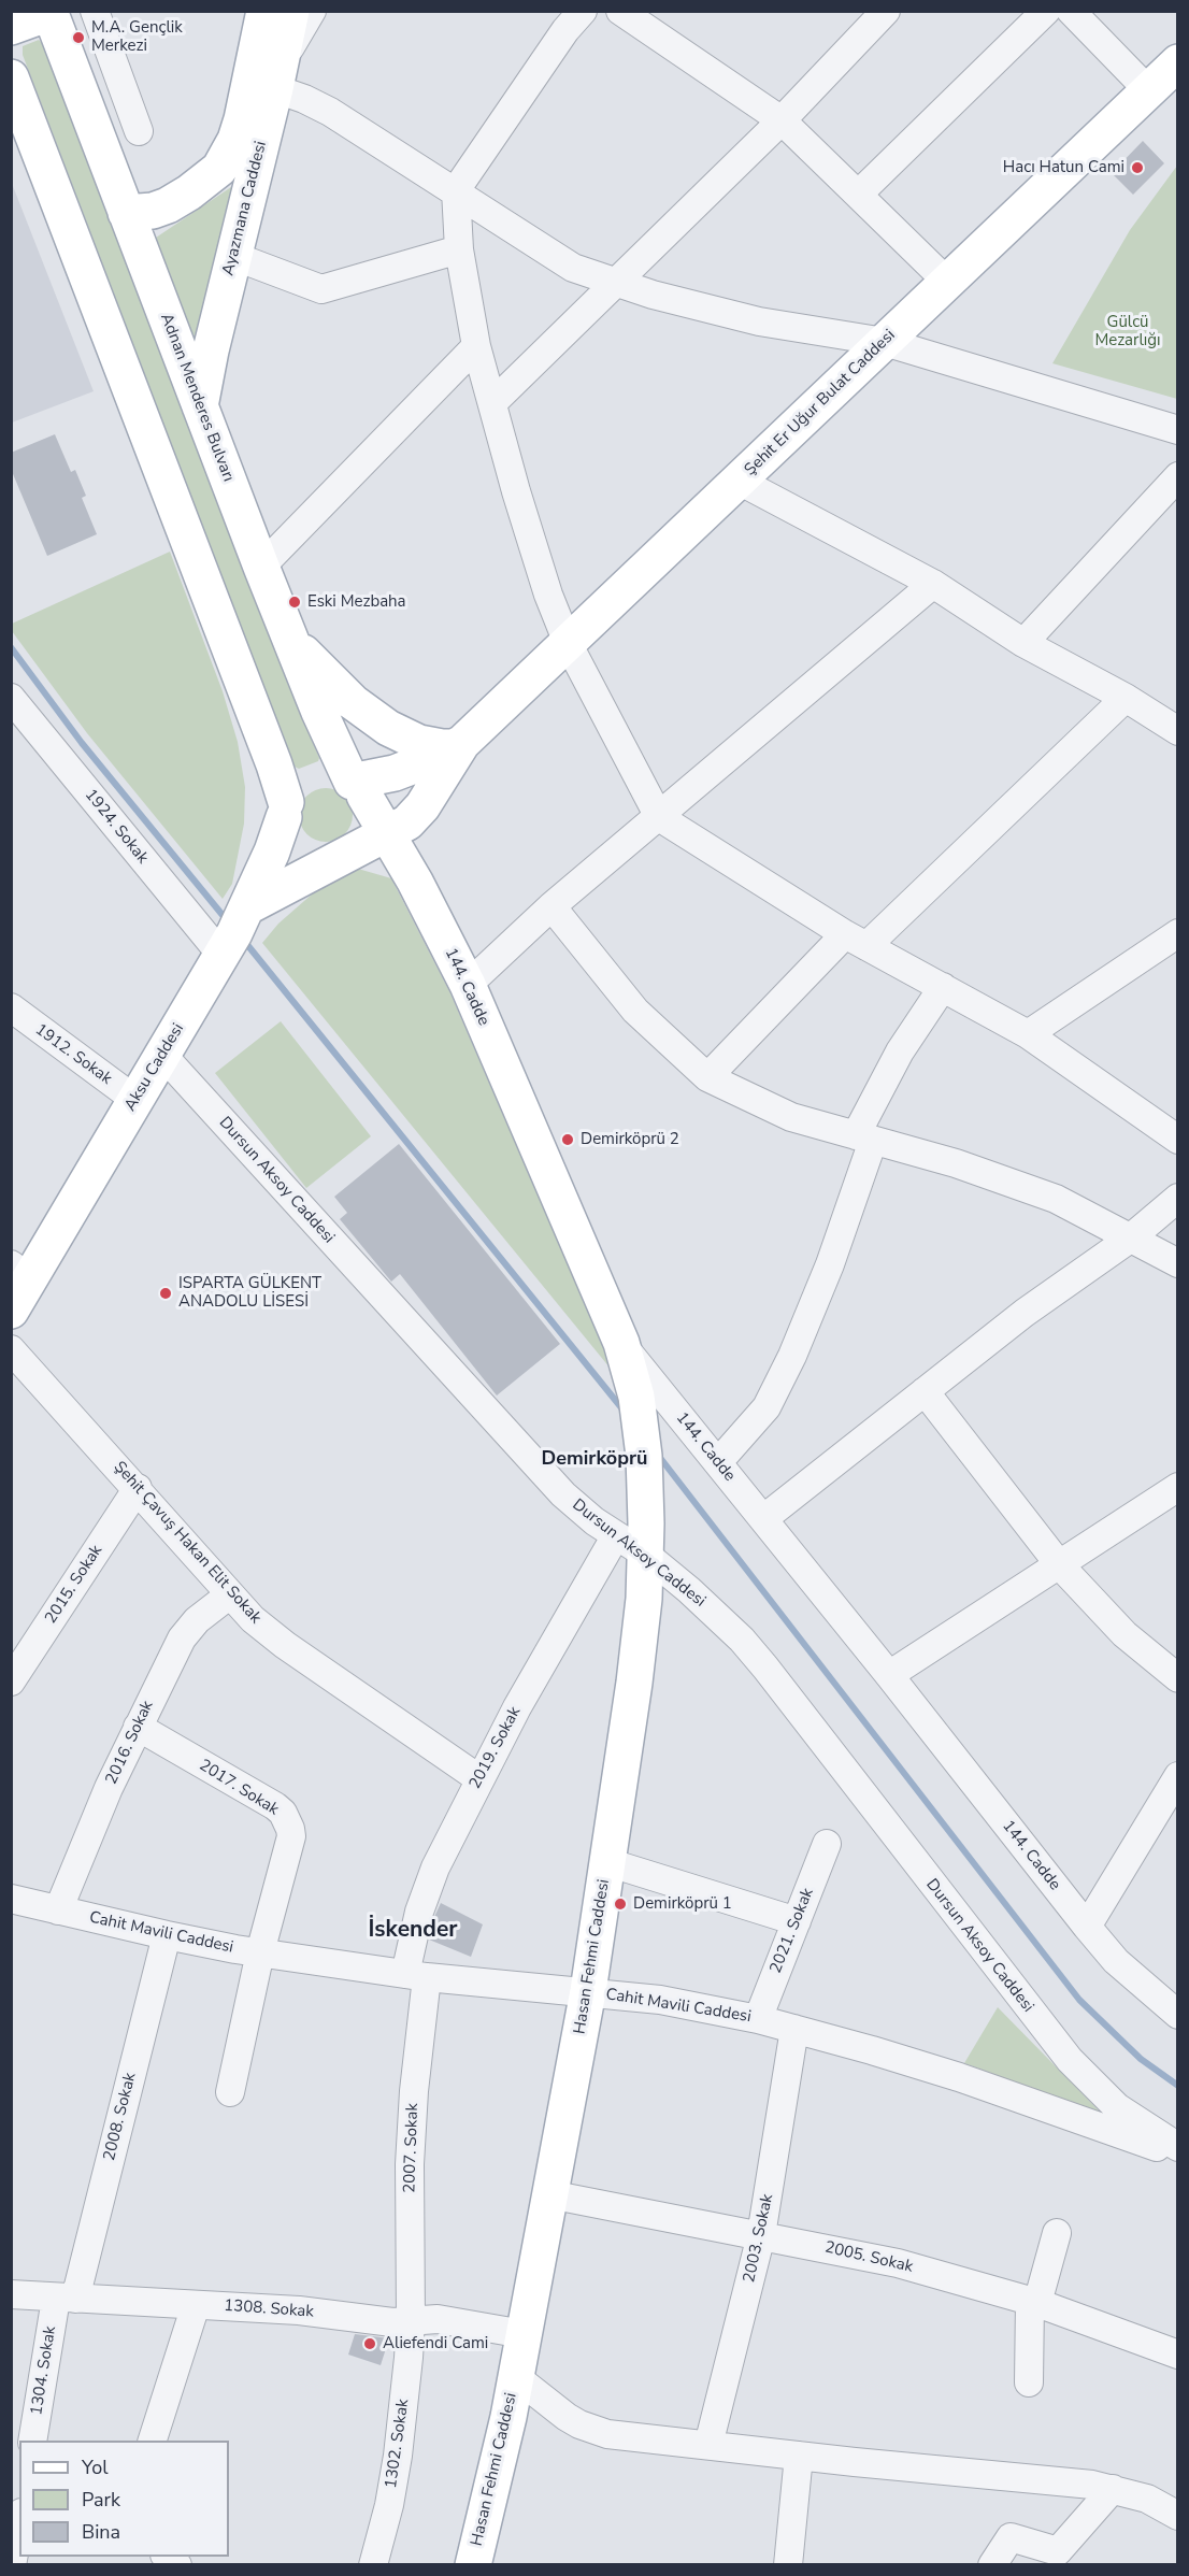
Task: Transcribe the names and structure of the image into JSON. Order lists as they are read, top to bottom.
{
  "streets": {
    "main road": [
      "Ayazmana Caddesi",
      "Adnan Menderes Bulvarı",
      "Şehit Er Uğur Bulat Caddesi",
      "144. Cadde",
      "Aksu Caddesi",
      "Hasan Fehmi Caddesi"
    ],
    "street": [
      "1924. Sokak",
      "1912. Sokak",
      "Dursun Aksoy Caddesi",
      "Şehit Çavuş Hakan Elit Sokak",
      "2015. Sokak",
      "2016. Sokak",
      "2019. Sokak",
      "2017. Sokak",
      "2021. Sokak",
      "Cahit Mavili Caddesi",
      "2008. Sokak",
      "2007. Sokak",
      "2003. Sokak",
      "2005. Sokak",
      "1308. Sokak",
      "1304. Sokak",
      "1302. Sokak"
    ]
  },
  "crossings": [
    ["Ayazmana Caddesi", "Adnan Menderes Bulvarı"],
    ["Adnan Menderes Bulvarı", "Şehit Er Uğur Bulat Caddesi"],
    ["Adnan Menderes Bulvarı", "144. Cadde"],
    ["Adnan Menderes Bulvarı", "Aksu Caddesi"],
    ["Şehit Er Uğur Bulat Caddesi", "144. Cadde"],
    ["Şehit Er Uğur Bulat Caddesi", "Aksu Caddesi"],
    ["1924. Sokak", "Aksu Caddesi"],
    ["144. Cadde", "Aksu Caddesi"],
    ["144. Cadde", "Hasan Fehmi Caddesi"],
    ["1912. Sokak", "Aksu Caddesi"],
    ["Aksu Caddesi", "Dursun Aksoy Caddesi"],
    ["Dursun Aksoy Caddesi", "2019. Sokak"],
    ["Dursun Aksoy Caddesi", "Hasan Fehmi Caddesi"],
    ["Şehit Çavuş Hakan Elit Sokak", "2015. Sokak"],
    ["Şehit Çavuş Hakan Elit Sokak", "2016. Sokak"],
    ["Şehit Çavuş Hakan Elit Sokak", "2019. Sokak"],
    ["2016. Sokak", "2017. Sokak"],
    ["2016. Sokak", "Cahit Mavili Caddesi"],
    ["2019. Sokak", "Cahit Mavili Caddesi"],
    ["2019. Sokak", "Hasan Fehmi Caddesi"],
    ["2019. Sokak", "2007. Sokak"],
    ["2017. Sokak", "Cahit Mavili Caddesi"],
    ["2021. Sokak", "Cahit Mavili Caddesi"],
    ["Cahit Mavili Caddesi", "Hasan Fehmi Caddesi"],
    ["Cahit Mavili Caddesi", "2008. Sokak"],
    ["Cahit Mavili Caddesi", "2007. Sokak"],
    ["Cahit Mavili Caddesi", "2003. Sokak"],
    ["Hasan Fehmi Caddesi", "2005. Sokak"],
    ["Hasan Fehmi Caddesi", "1308. Sokak"],
    ["2008. Sokak", "1308. Sokak"],
    ["2008. Sokak", "1304. Sokak"],
    ["2007. Sokak", "1308. Sokak"],
    ["2007. Sokak", "1302. Sokak"],
    ["2003. Sokak", "2005. Sokak"],
    ["1308. Sokak", "1304. Sokak"],
    ["1308. Sokak", "1302. Sokak"]
  ],
  "districts": ["Demirköprü", "İskender"],
  "parks": ["Gülcü Mezarlığı"],
  "places": [
    "M.A. Gençlik Merkezi",
    "Hacı Hatun Cami",
    "Eski Mezbaha",
    "Demirköprü 2",
    "ISPARTA GÜLKENT ANADOLU LİSESİ",
    "Demirköprü 1",
    "Aliefendi Cami"
  ],
  "legend": ["Yol", "Park", "Bina"]
}
